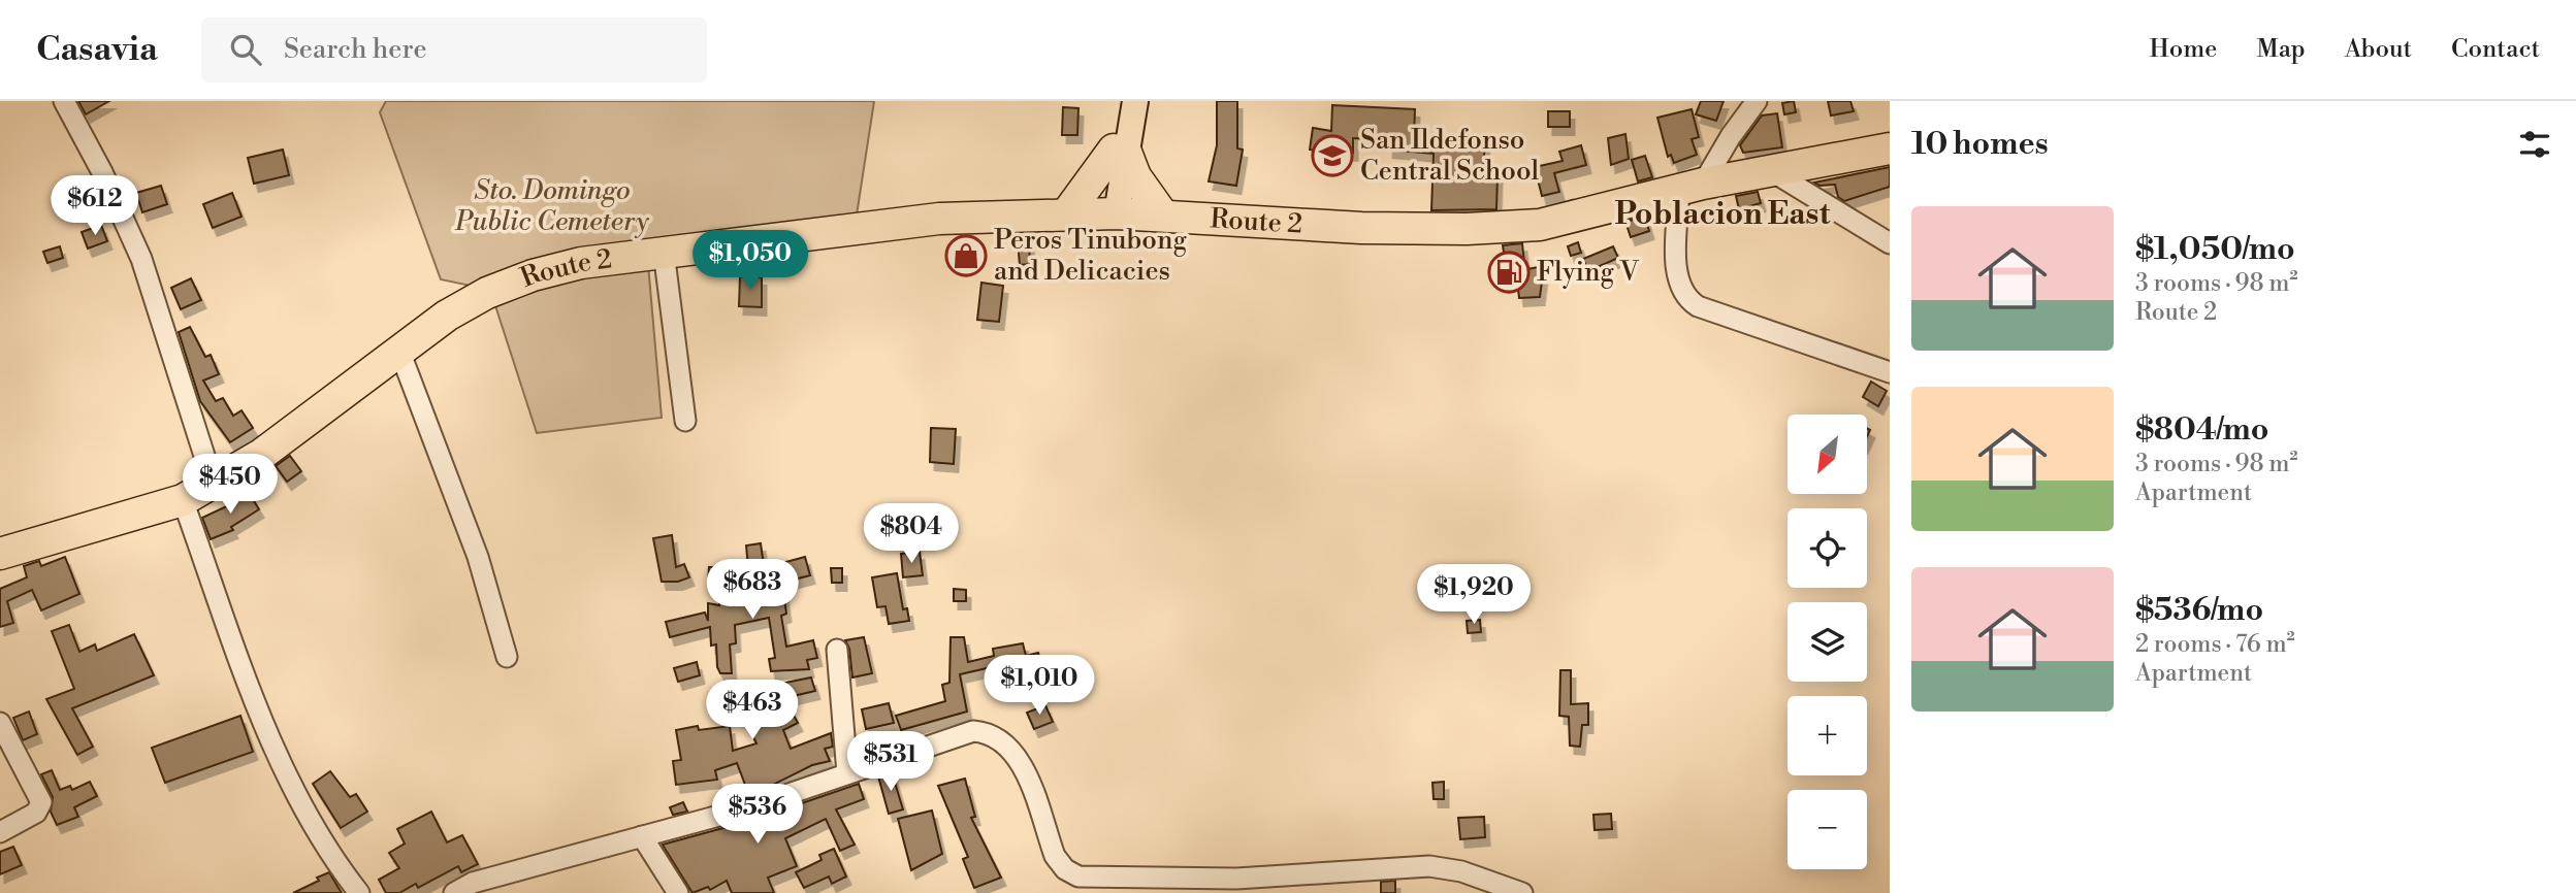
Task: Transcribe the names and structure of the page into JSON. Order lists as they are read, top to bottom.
{
  "streets": {
    "highway": ["Route 2"]
  },
  "districts": ["Poblacion East"],
  "parks": ["Sto. Domingo Public Cemetery"],
  "places": {
    "school or university": ["San Ildefonso Central School"],
    "shop": ["Peros Tinubong and Delicacies"],
    "fuel station": ["Flying V"]
  },
  "north": "bottom left",
  "page": {
    "header": "Casavia",
    "search": "Search here",
    "nav": [
      "Home",
      "Map",
      "About",
      "Contact"
    ],
    "heading": "10 homes",
    "price": [
      "$612",
      "$1,050",
      "$450",
      "$804",
      "$683",
      "$1,920",
      "$1,010",
      "$463",
      "$531",
      "$536"
    ],
    "list": [
      {
        "name": "$1,050/mo",
        "note": "3 rooms · 98 m² · Route 2"
      },
      {
        "name": "$804/mo",
        "note": "3 rooms · 98 m² · Apartment"
      },
      {
        "name": "$536/mo",
        "note": "2 rooms · 76 m² · Apartment"
      }
    ],
    "map_buttons": ["+", "−"]
  }
}
